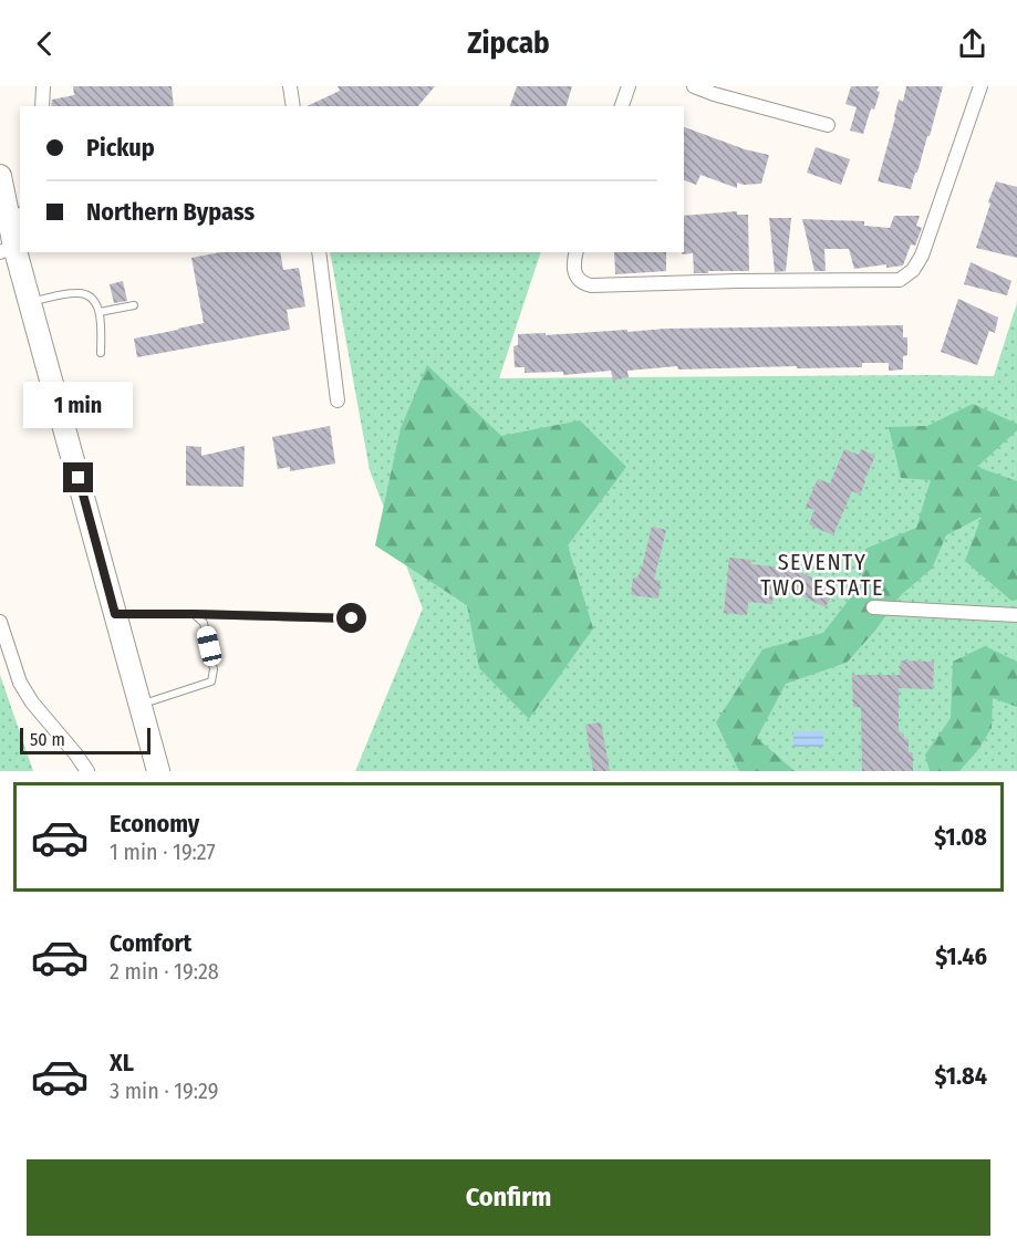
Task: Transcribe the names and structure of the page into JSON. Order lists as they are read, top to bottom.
{
  "districts": ["SEVENTY TWO ESTATE"],
  "scale_bar": "50 m",
  "page": {
    "header": "Zipcab",
    "banner": ["Pickup", "Northern Bypass"],
    "bubble": "1 min",
    "scale": "50 m",
    "list": [
      {
        "name": "Economy",
        "note": "1 min · 19:27",
        "value": "$1.08"
      },
      {
        "name": "Comfort",
        "note": "2 min · 19:28",
        "value": "$1.46"
      },
      {
        "name": "XL",
        "note": "3 min · 19:29",
        "value": "$1.84"
      }
    ],
    "buttons": "Confirm"
  }
}
